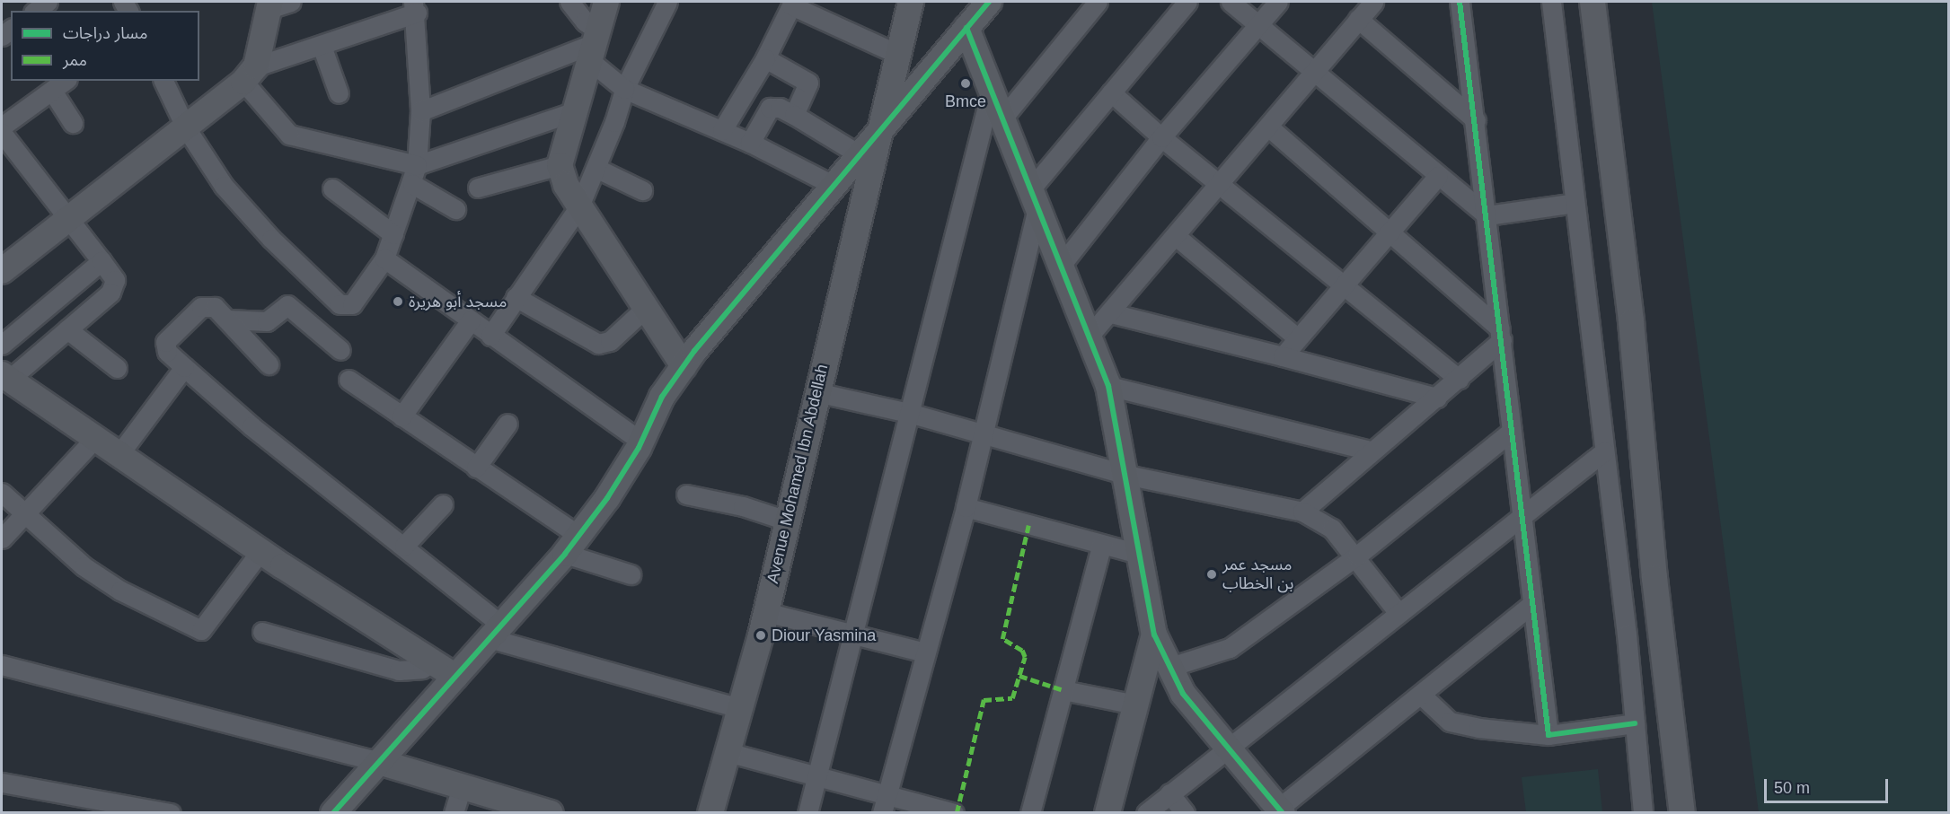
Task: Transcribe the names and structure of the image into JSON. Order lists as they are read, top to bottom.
{
  "streets": {
    "street": ["Avenue Mohamed Ibn Abdellah"]
  },
  "places": [
    "Bmce",
    "مسجد أبو هريرة",
    "مسجد عمر بن الخطاب",
    "Diour Yasmina"
  ],
  "legend": ["مسار دراجات", "ممر"],
  "scale_bar": "50 m"
}
